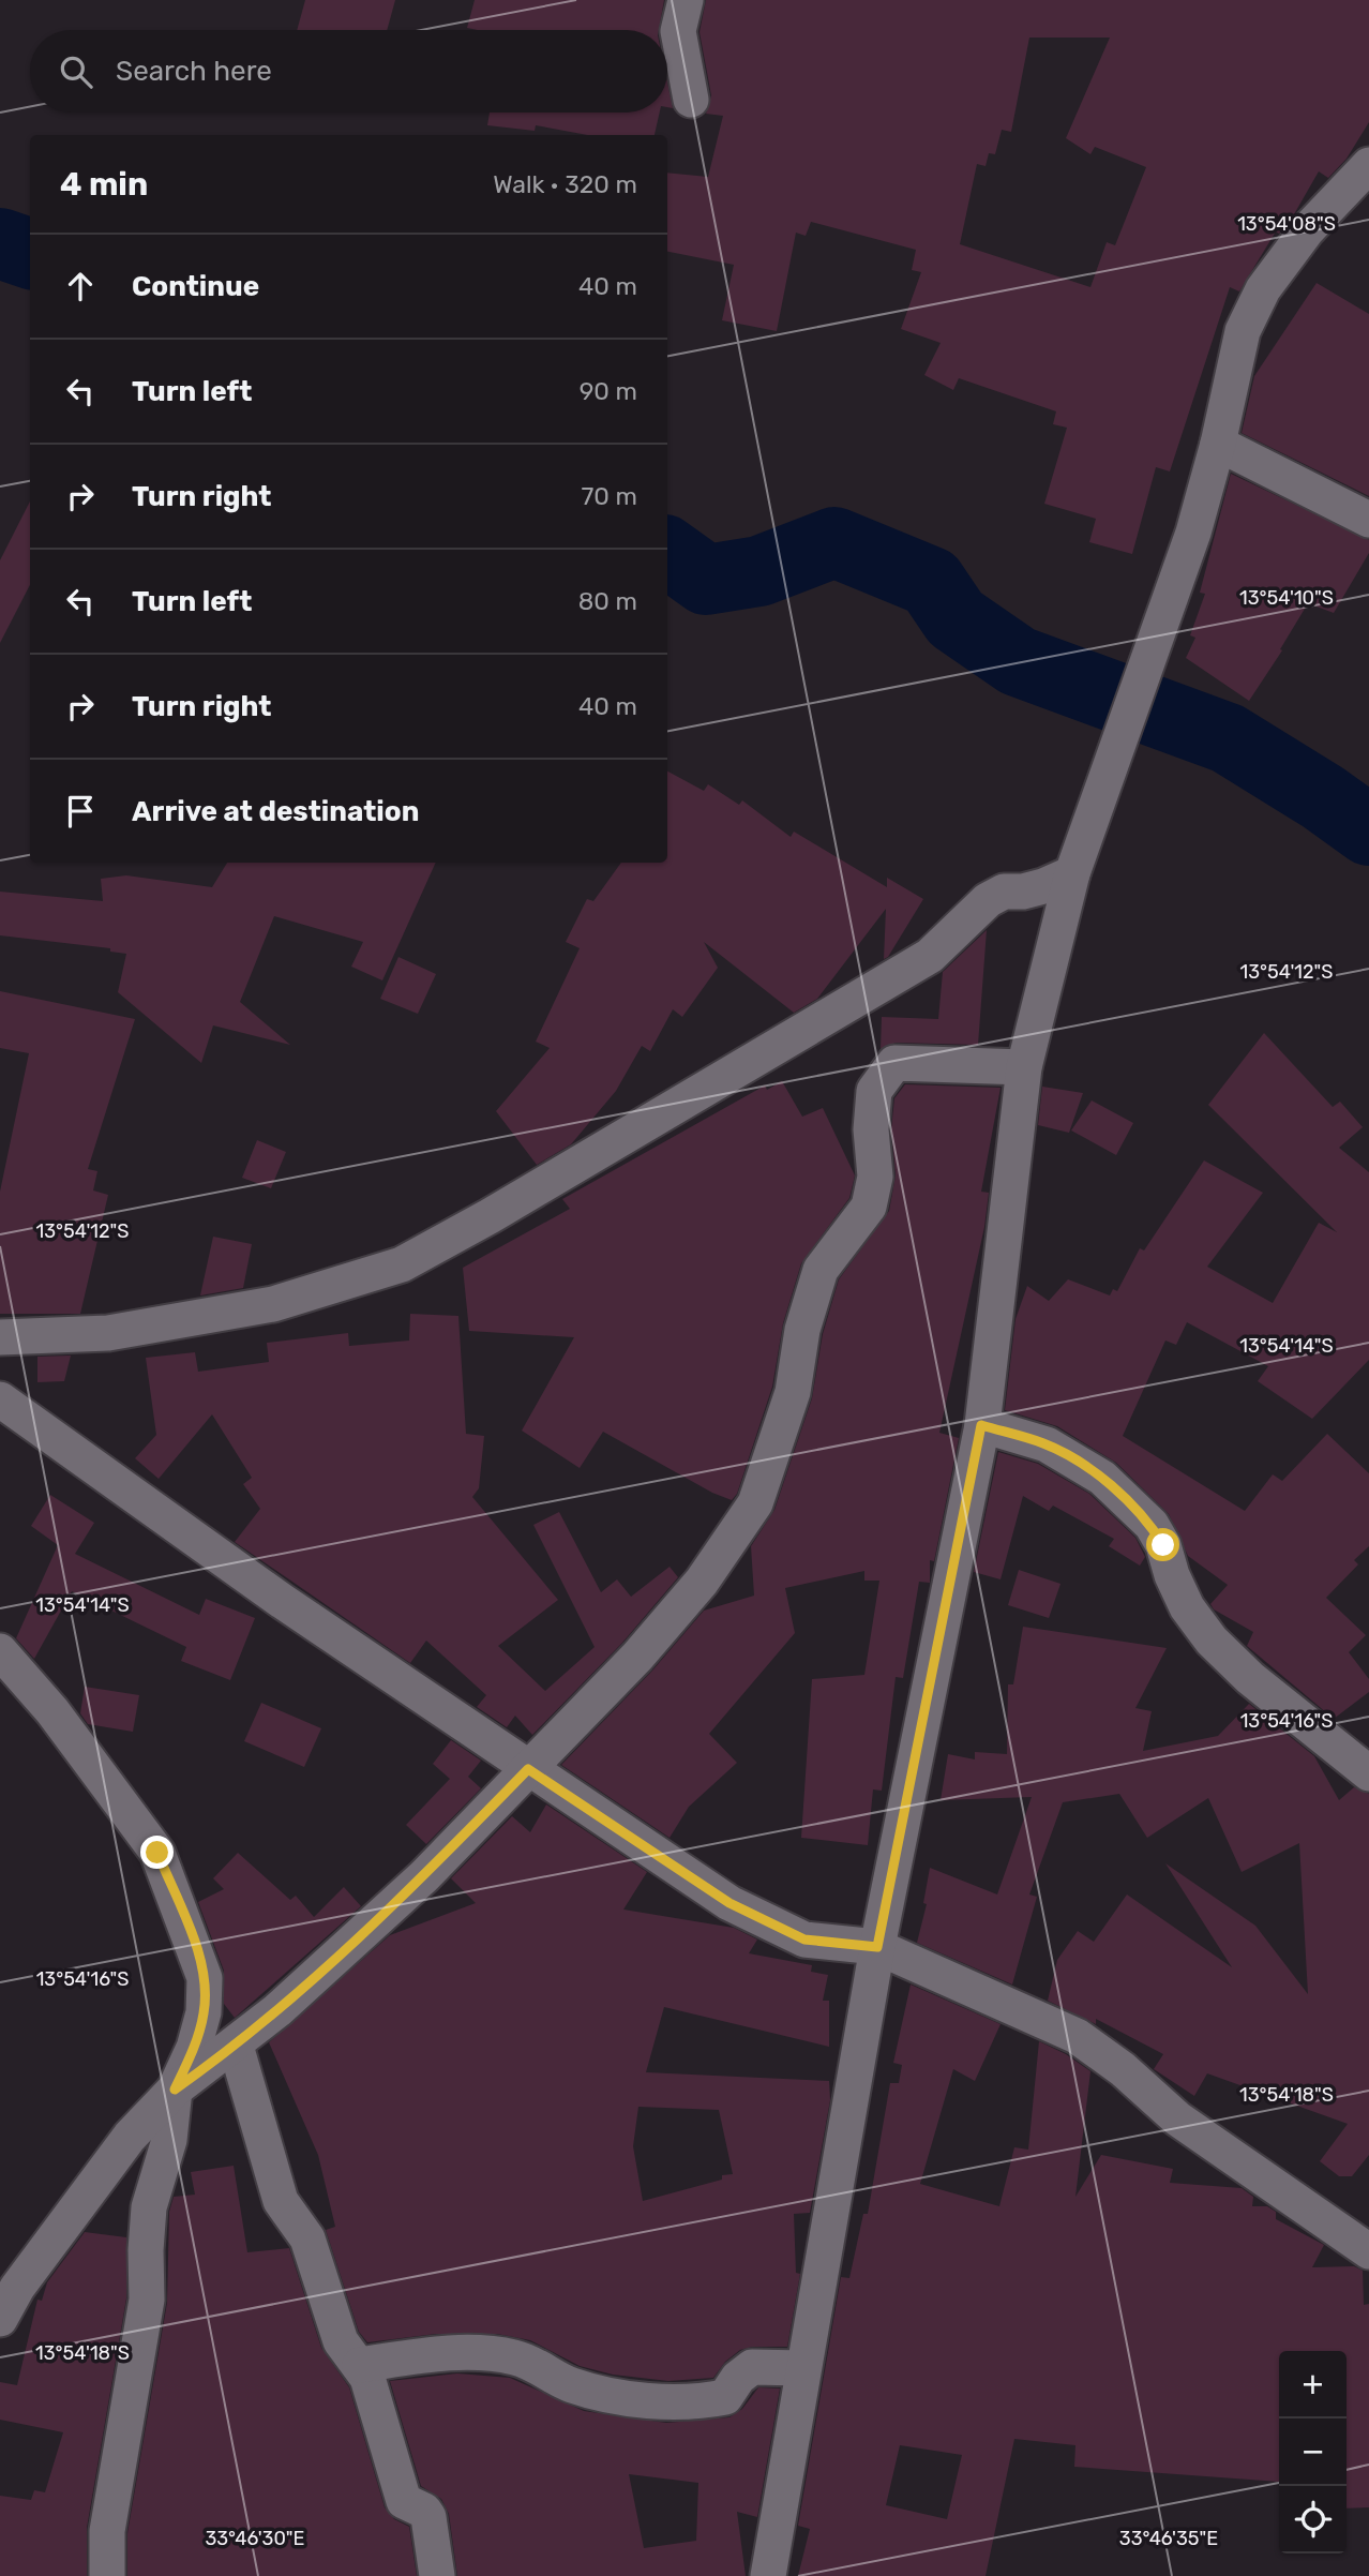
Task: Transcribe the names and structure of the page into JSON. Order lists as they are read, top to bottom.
{
  "page": {
    "search": "Search here",
    "heading": ["4 min", "Walk · 320 m"],
    "list": [
      ["Continue", "40 m"],
      ["Turn left", "90 m"],
      ["Turn right", "70 m"],
      ["Turn left", "80 m"],
      ["Turn right", "40 m"],
      "Arrive at destination"
    ],
    "map_buttons": ["+", "−"]
  },
  "coordinates": [
    "13°54'08\"S",
    "13°54'10\"S",
    "13°54'12\"S",
    "13°54'14\"S",
    "13°54'16\"S",
    "13°54'18\"S",
    "33°46'30\"E",
    "33°46'35\"E"
  ]
}
